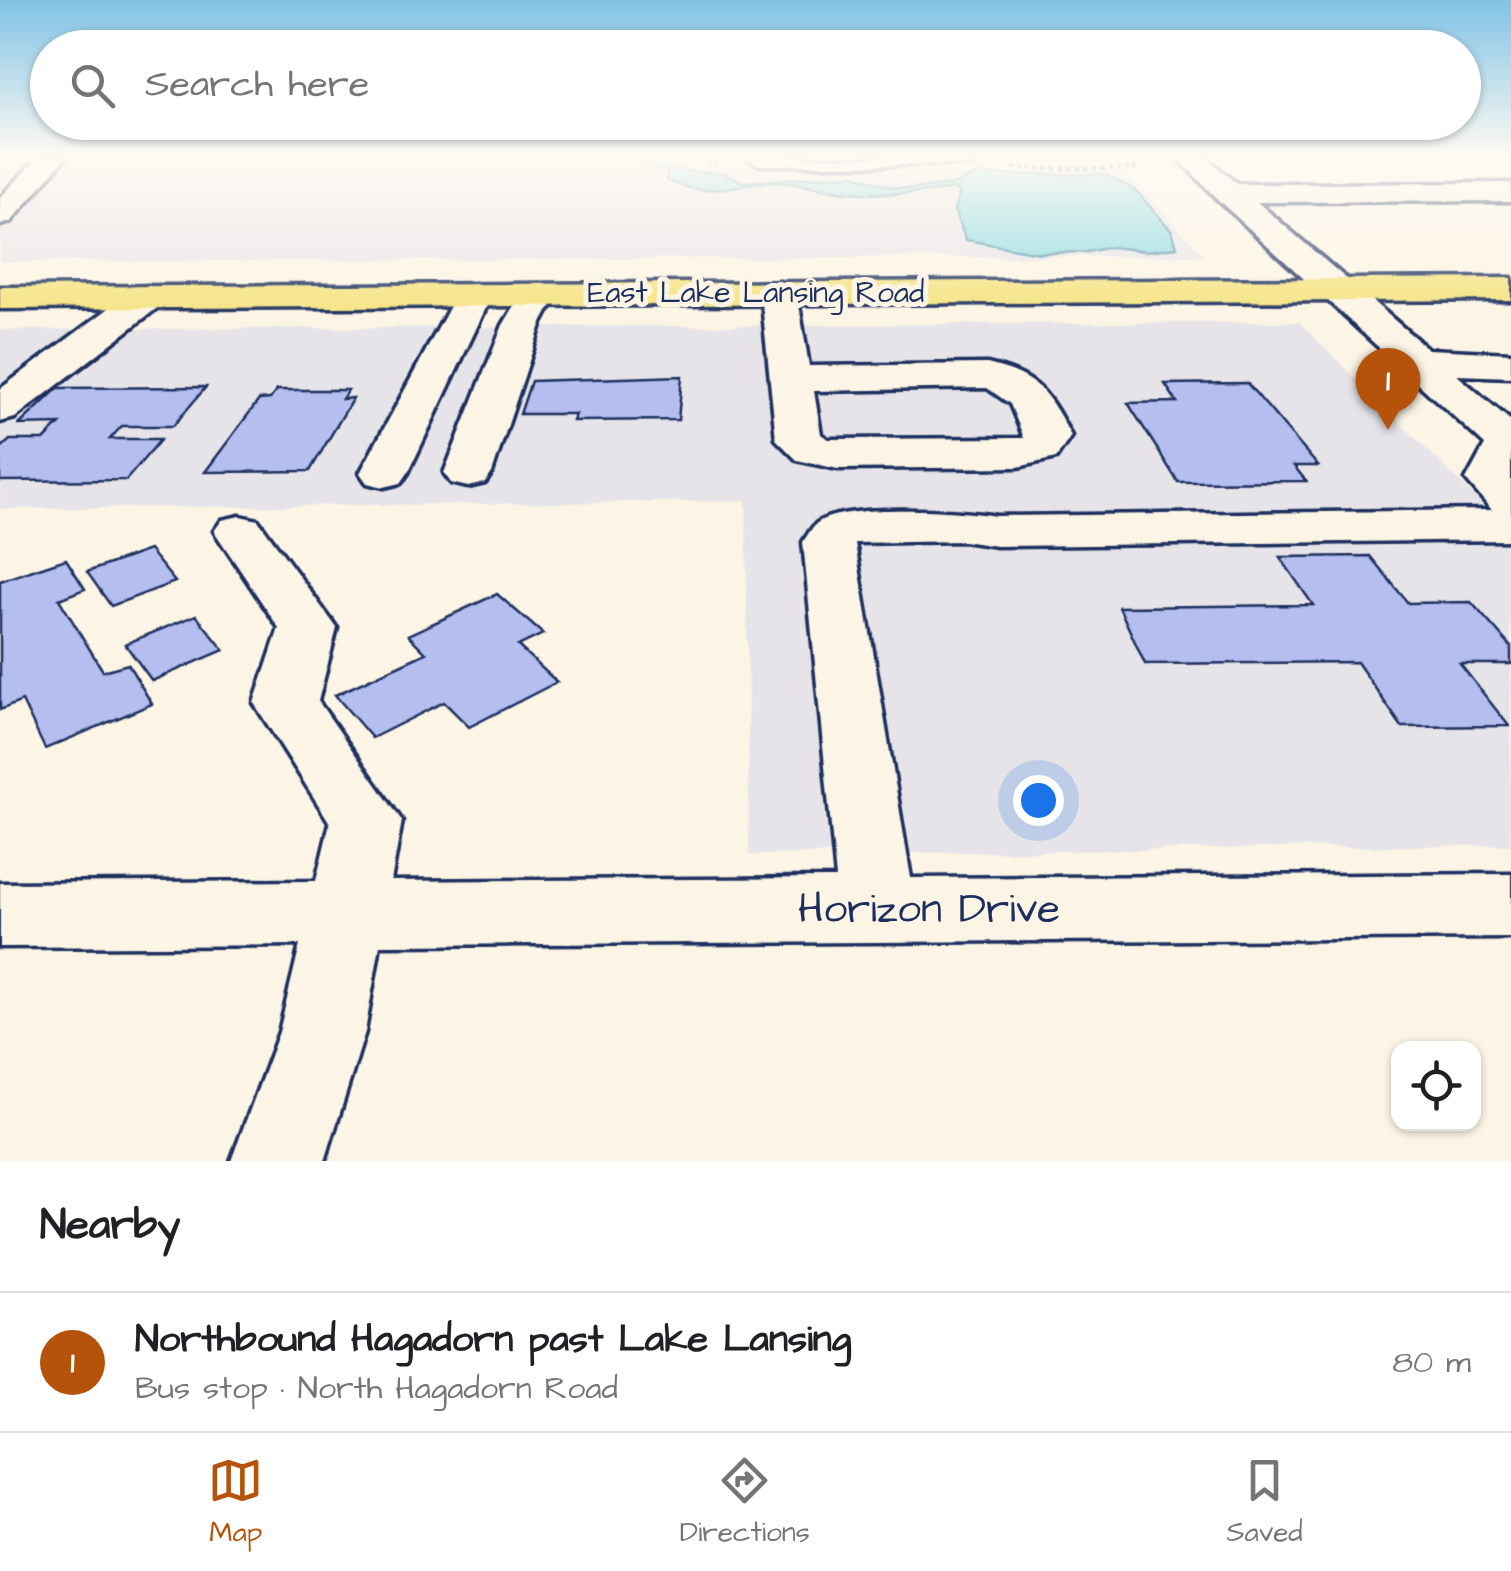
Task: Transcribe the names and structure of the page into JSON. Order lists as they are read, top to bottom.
{
  "streets": {
    "main road": ["East Lake Lansing Road"],
    "street": ["Horizon Drive"]
  },
  "page": {
    "search": "Search here",
    "pins": "1",
    "heading": "Nearby",
    "list": [
      {
        "mark": "1",
        "name": "Northbound Hagadorn past Lake Lansing",
        "note": "Bus stop · North Hagadorn Road",
        "value": "80 m"
      }
    ],
    "nav": ["Map", "Directions", "Saved"]
  }
}
